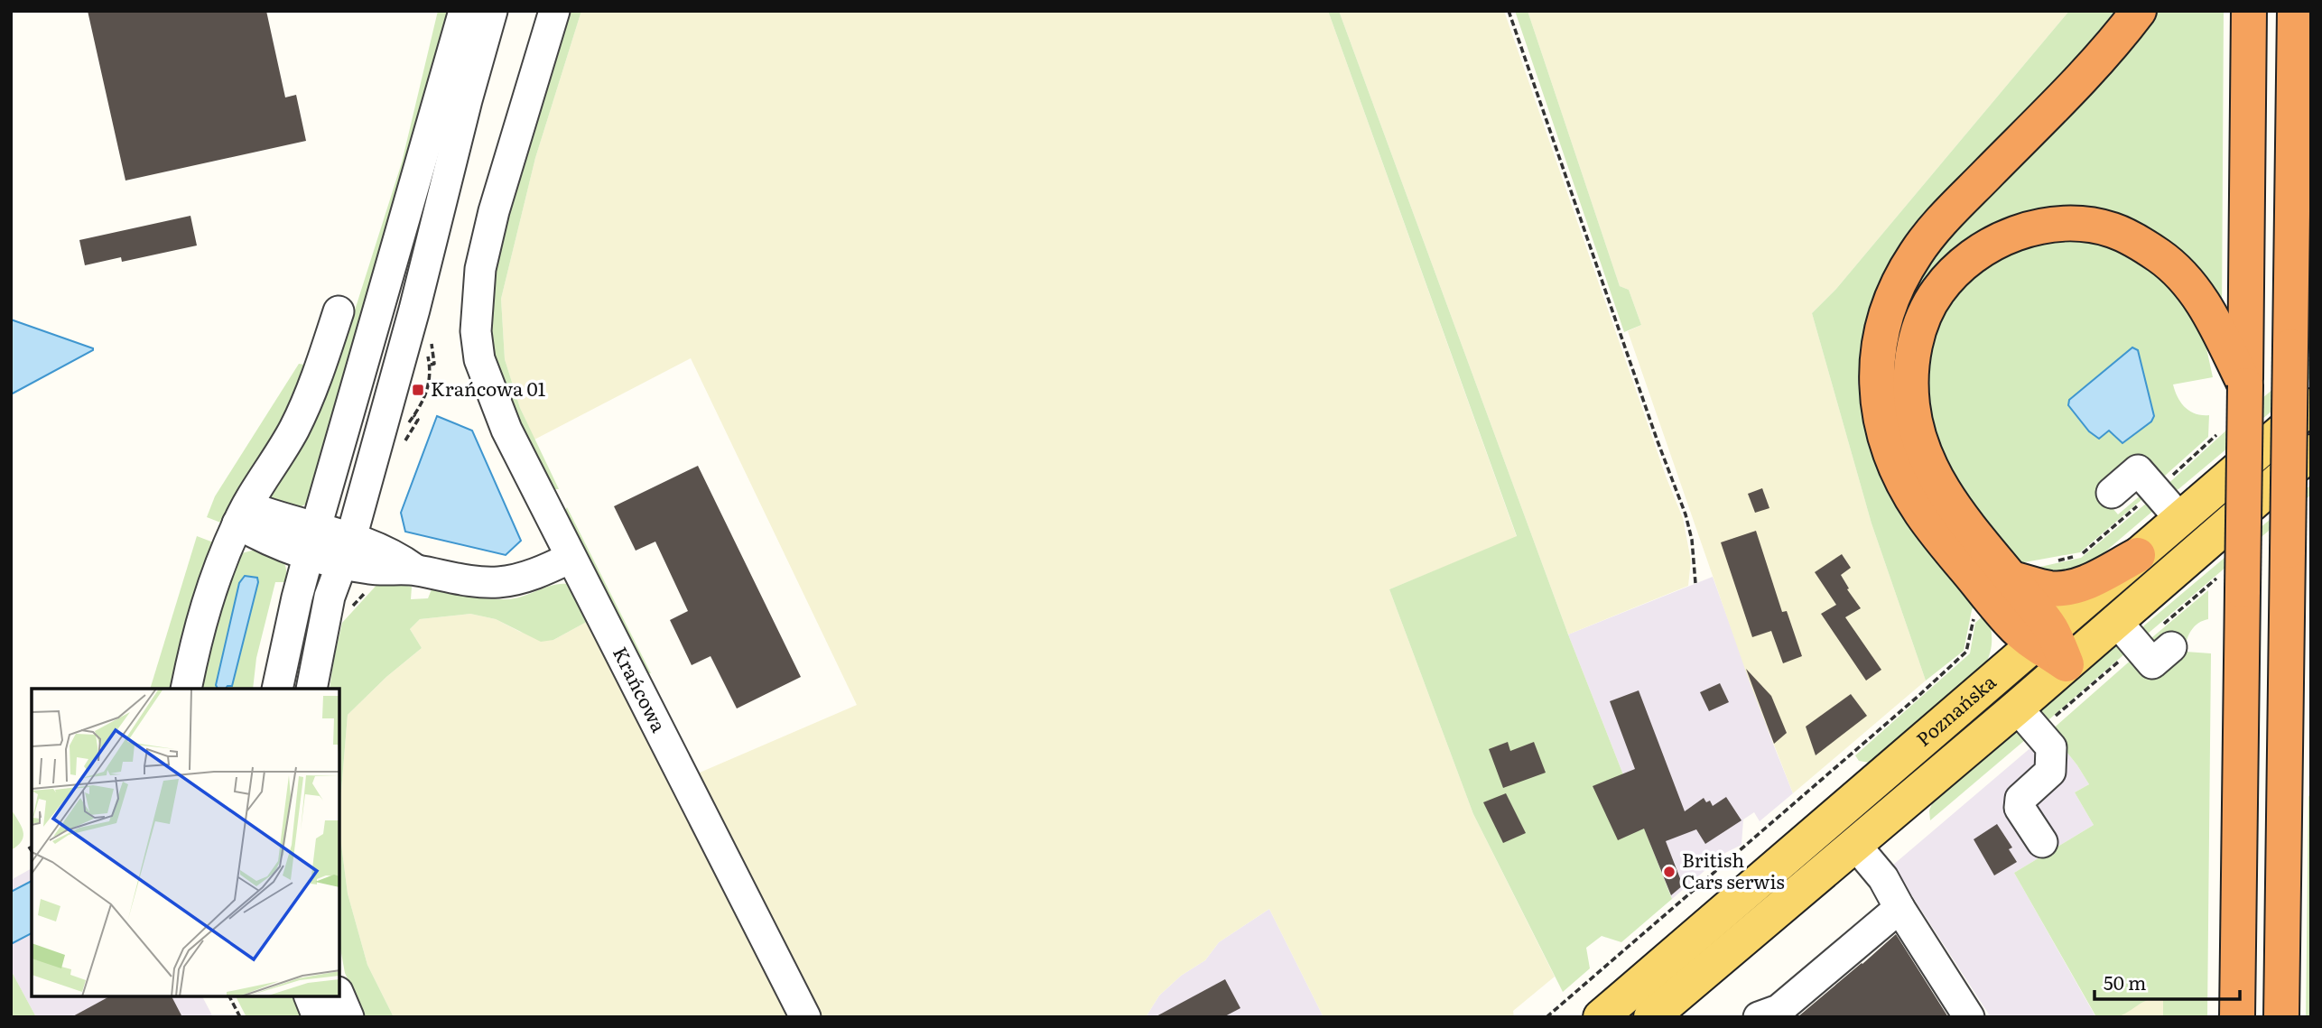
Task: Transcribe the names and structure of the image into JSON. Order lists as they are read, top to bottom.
{
  "streets": {
    "main road": ["Poznańska"],
    "street": ["Krańcowa"]
  },
  "places": {
    "transit": ["Krańcowa 01"],
    "other": ["British Cars serwis"]
  },
  "scale_bar": "50 m"
}
